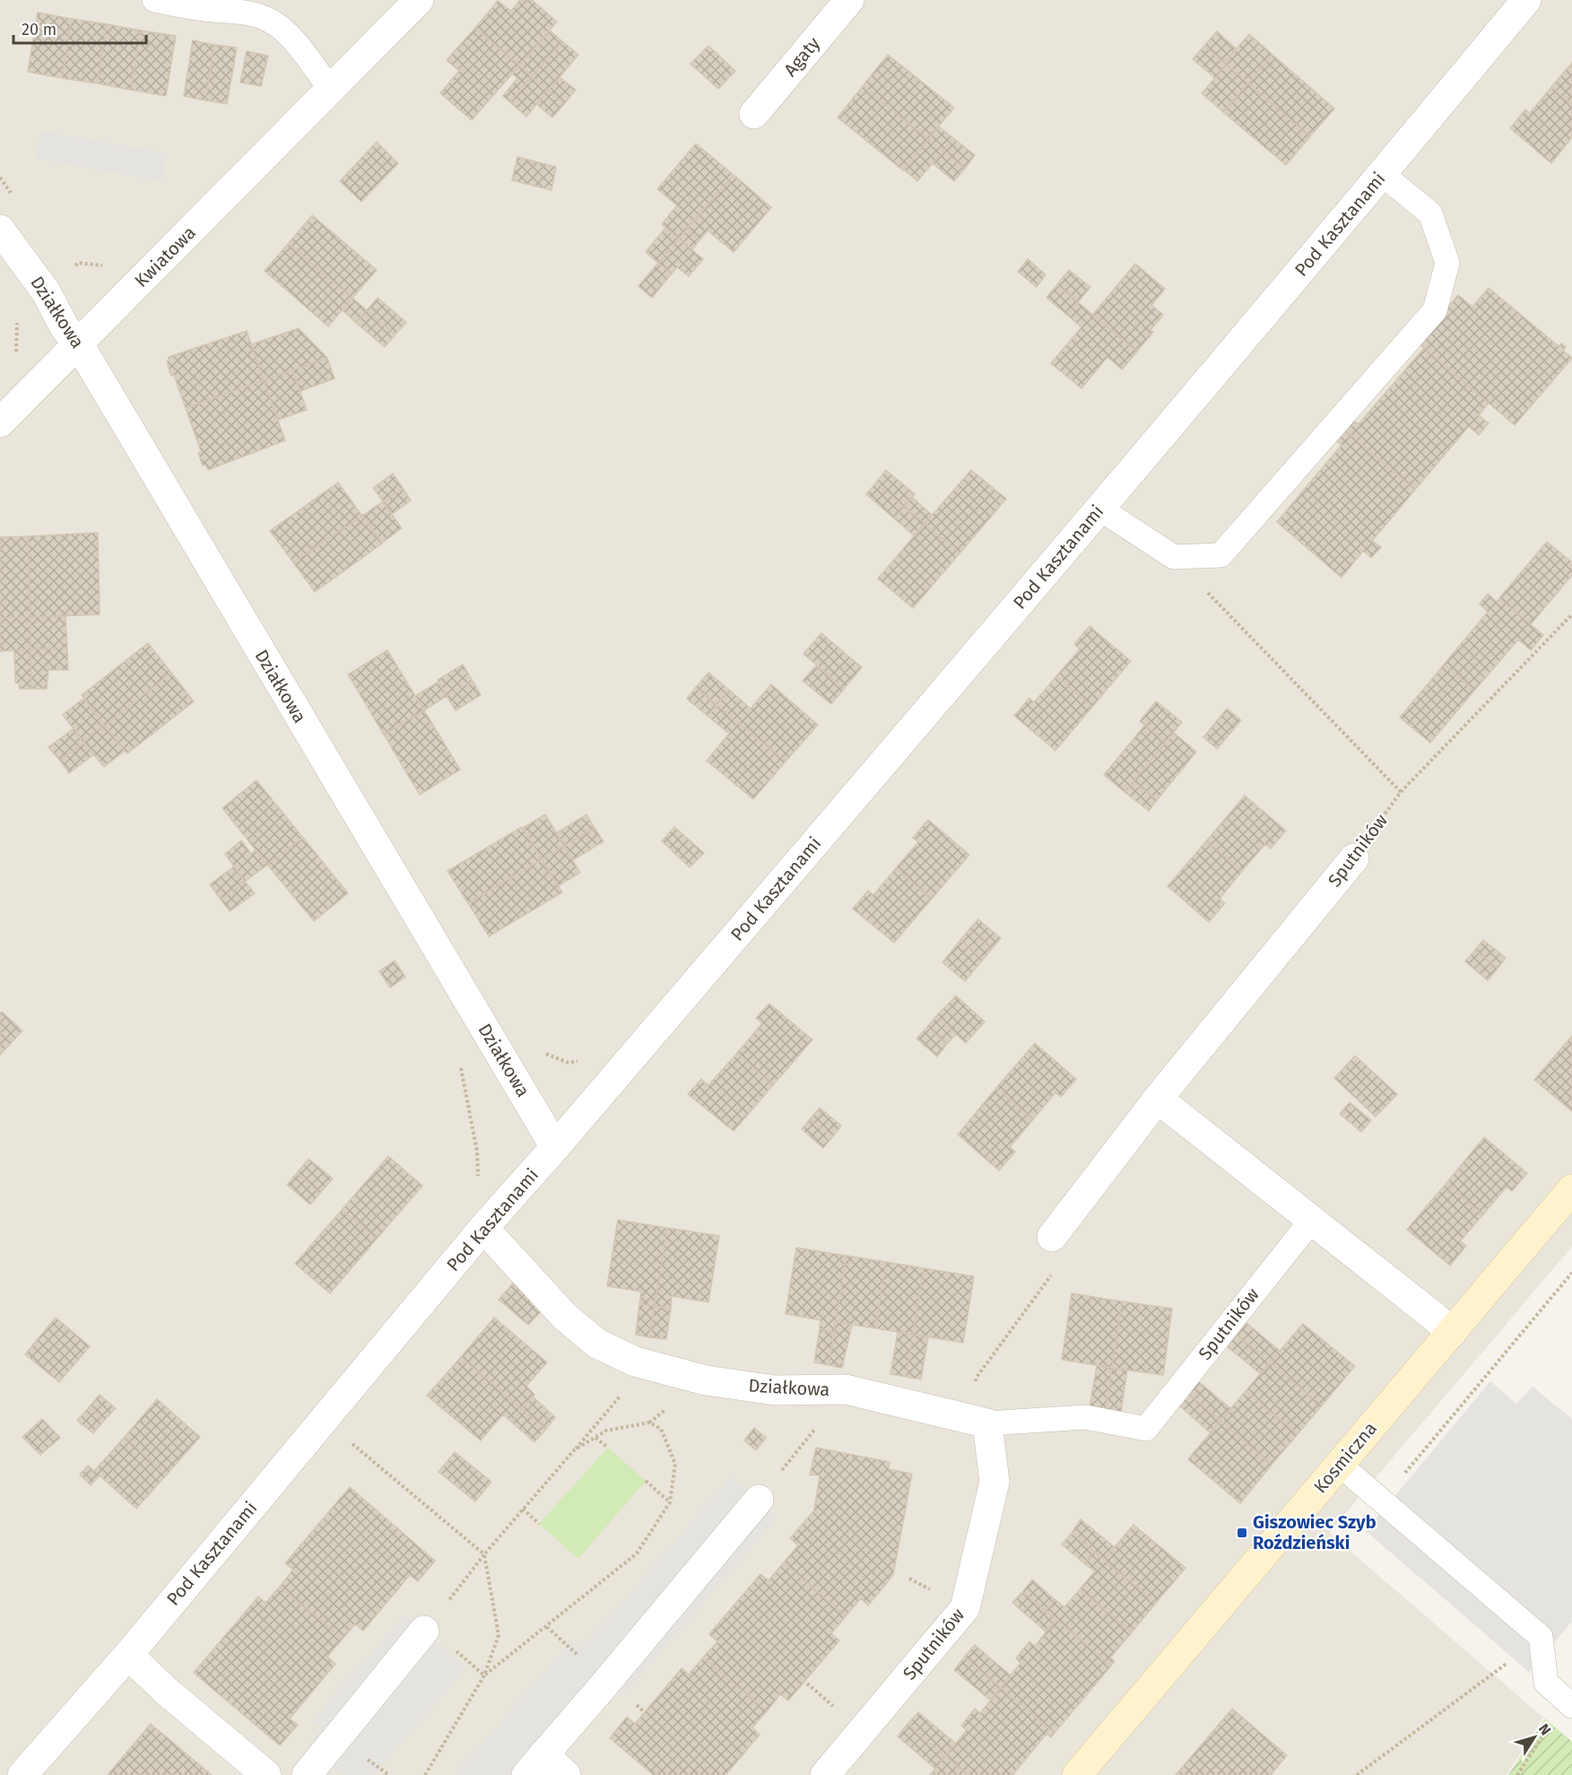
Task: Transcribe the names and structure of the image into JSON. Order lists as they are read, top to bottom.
{
  "streets": {
    "street": [
      "Agaty",
      "Pod Kasztanami",
      "Kwiatowa",
      "Działkowa",
      "Sputników",
      "Kosmiczna"
    ]
  },
  "crossings": [
    ["Pod Kasztanami", "Działkowa"],
    ["Kwiatowa", "Działkowa"],
    ["Działkowa", "Sputników"]
  ],
  "places": {
    "transit": ["Giszowiec Szyb Roździeński"]
  },
  "scale_bar": "20 m",
  "north": "top right"
}
